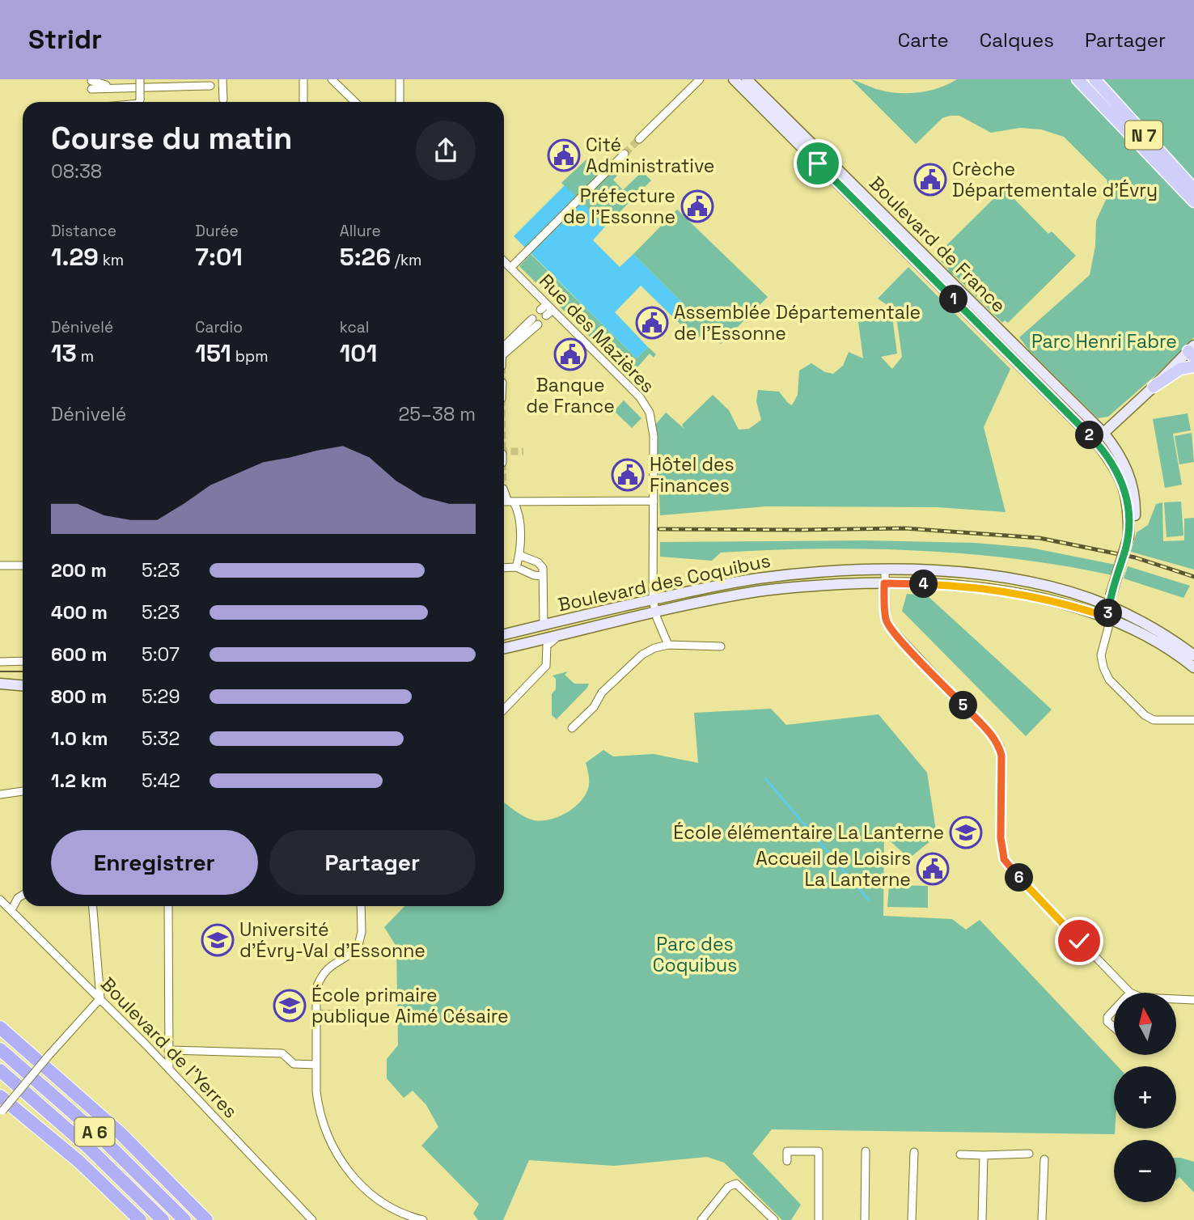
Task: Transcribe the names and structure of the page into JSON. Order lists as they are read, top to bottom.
{
  "streets": {
    "highway": ["A 6"],
    "main road": ["N 7", "Boulevard de France", "Boulevard des Coquibus"],
    "street": ["Rue des Mazières", "Boulevard de l'Yerres"]
  },
  "crossings": [
    ["Boulevard de France", "Boulevard des Coquibus"],
    ["Rue des Mazières", "Boulevard des Coquibus"]
  ],
  "parks": ["Parc Henri Fabre", "Parc des Coquibus"],
  "places": {
    "public building": [
      "Cité Administrative",
      "Crèche Départementale d'Évry",
      "Préfecture de l'Essonne",
      "Assemblée Départementale de l'Essonne",
      "Banque de France",
      "Hôtel des Finances",
      "Accueil de Loisirs La Lanterne"
    ],
    "school or university": ["École élémentaire La Lanterne", "Université d'Évry-Val d'Essonne", "École primaire publique Aimé Césaire"]
  },
  "north": "top",
  "page": {
    "header": "Stridr",
    "nav": ["Carte", "Calques", "Partager"],
    "heading": ["Course du matin", "08:38"],
    "stats": [
      ["Distance", "1.29 km"],
      ["Durée", "7:01"],
      ["Allure", "5:26 /km"],
      ["Dénivelé", "13 m"],
      ["Cardio", "151 bpm"],
      ["kcal", "101"]
    ],
    "pins": [
      "1",
      "2",
      "4",
      "3",
      "5",
      "6"
    ],
    "chart": ["Dénivelé", "25–38 m"],
    "list": [
      {
        "name": "200 m",
        "note": "5:23"
      },
      {
        "name": "400 m",
        "note": "5:23"
      },
      {
        "name": "600 m",
        "note": "5:07"
      },
      {
        "name": "800 m",
        "note": "5:29"
      },
      {
        "name": "1.0 km",
        "note": "5:32"
      },
      {
        "name": "1.2 km",
        "note": "5:42"
      }
    ],
    "buttons": ["Enregistrer", "Partager"],
    "map_buttons": ["+", "−"]
  }
}
